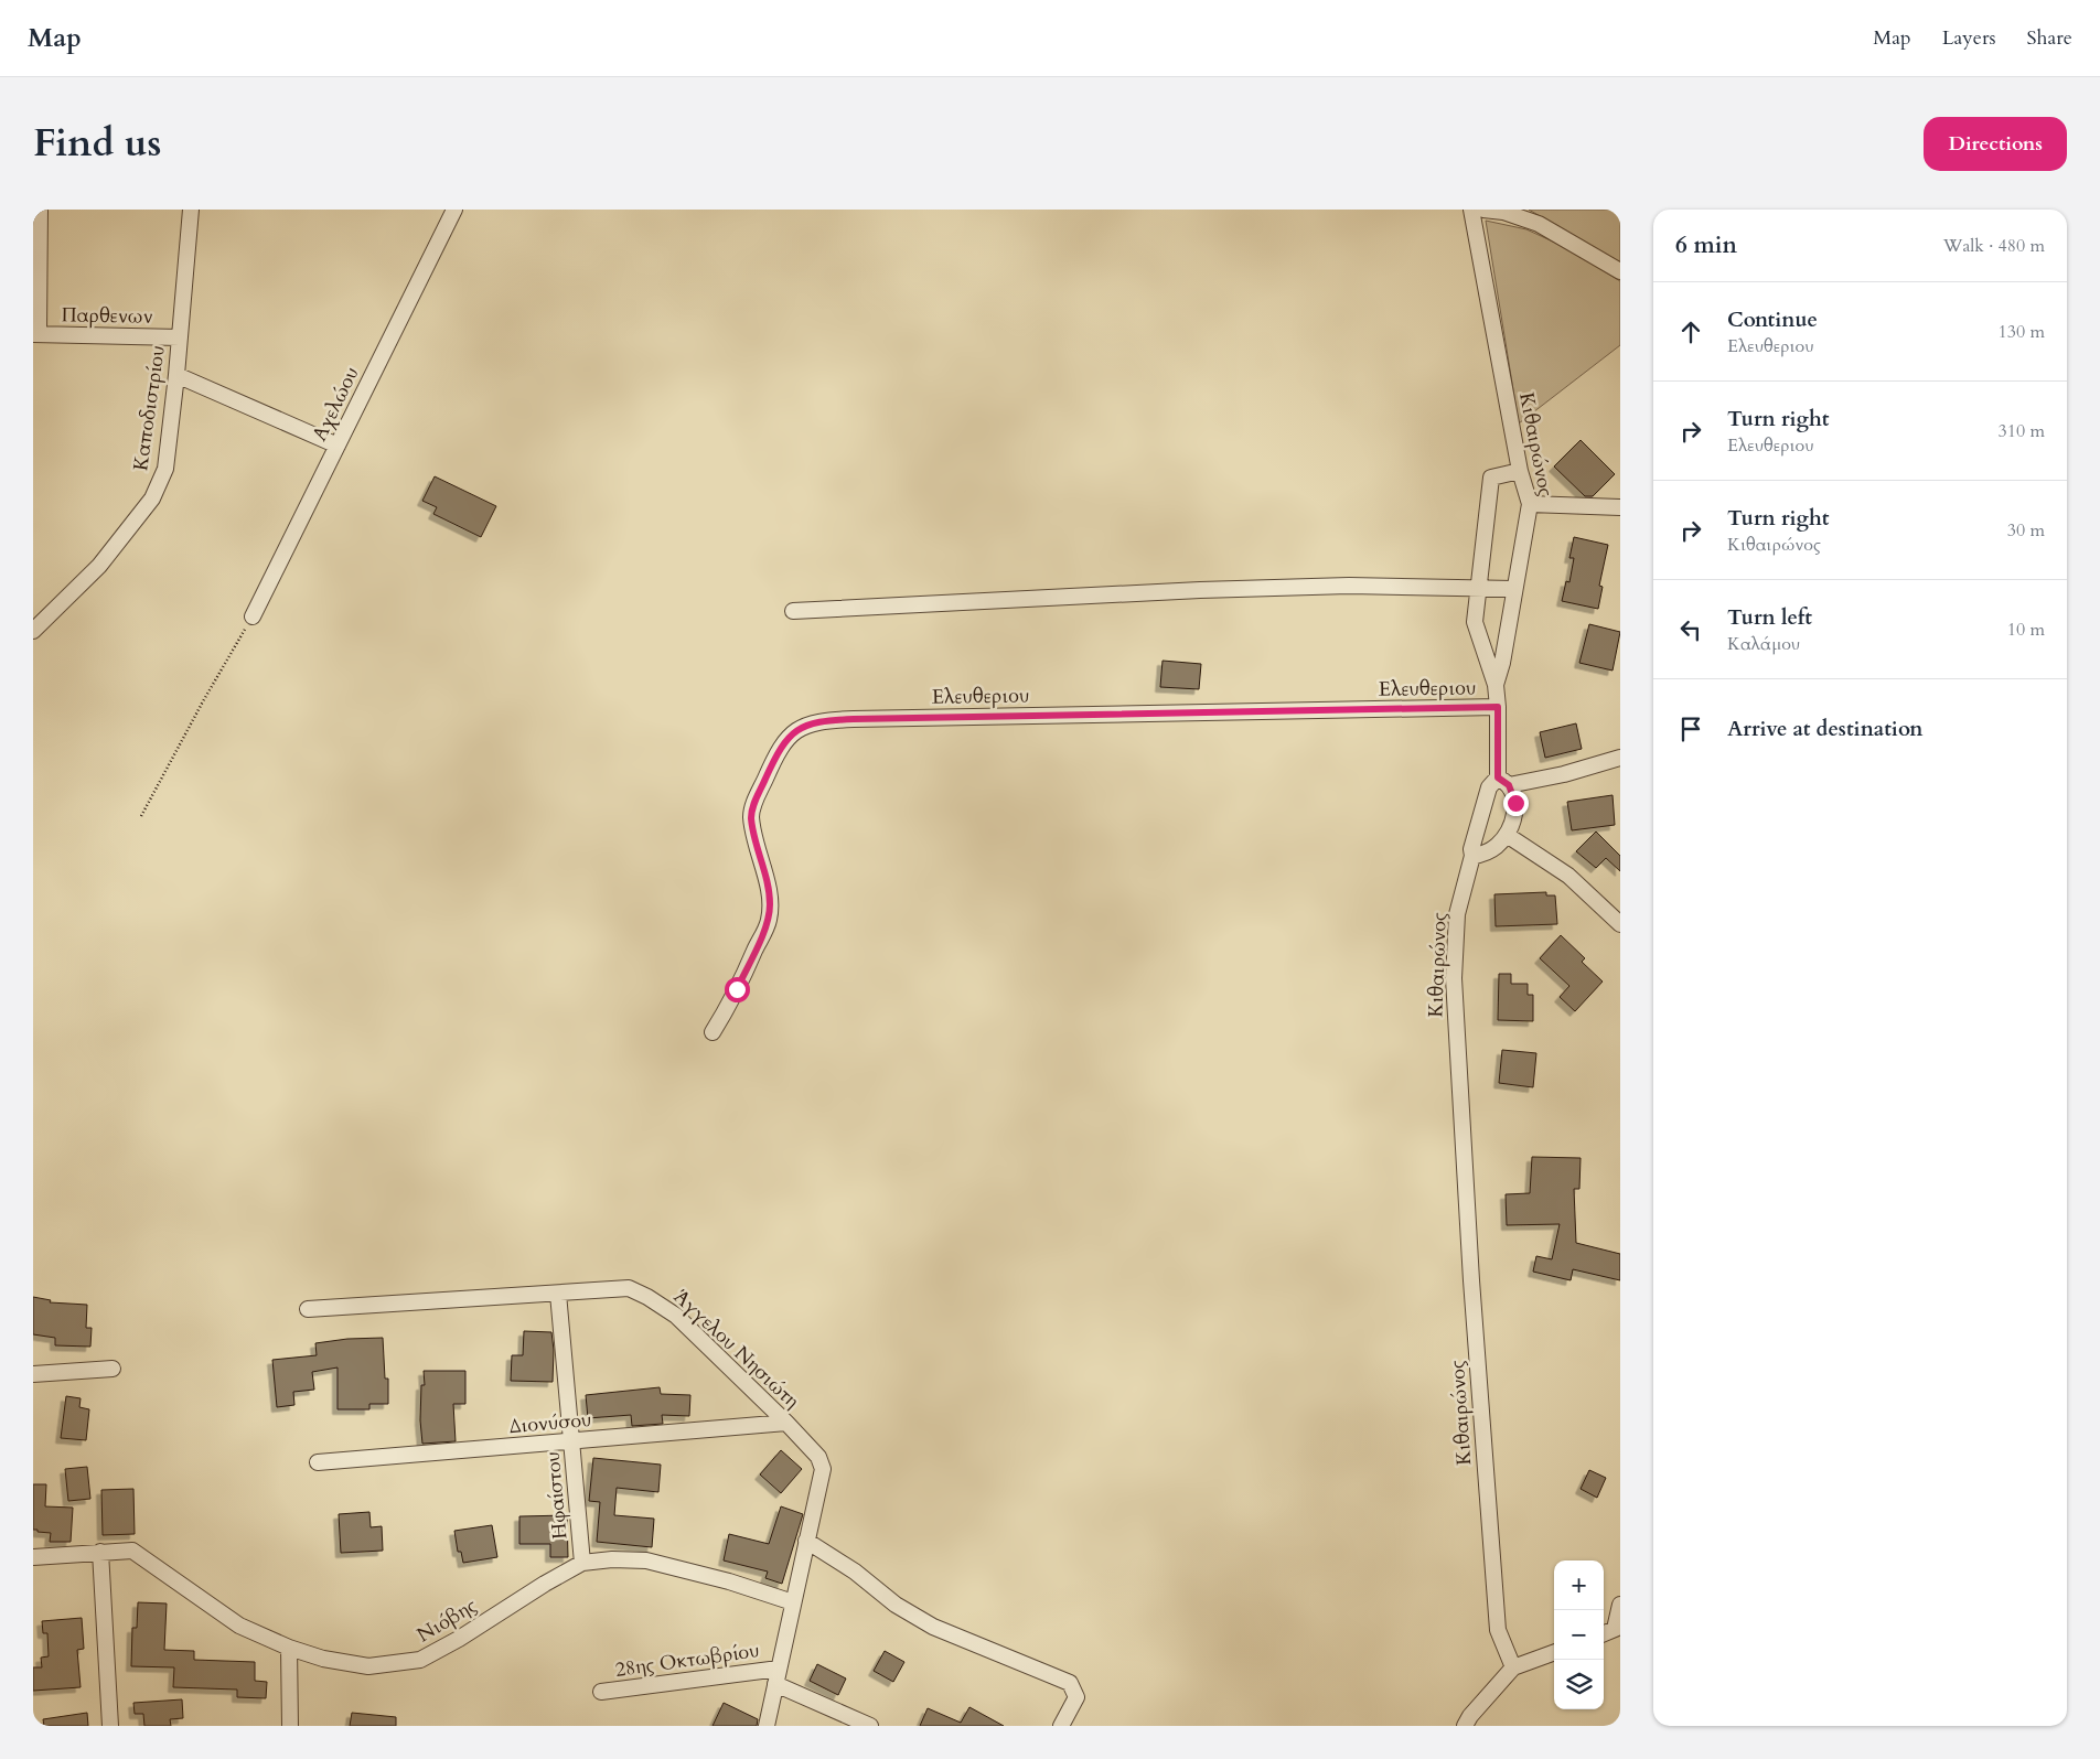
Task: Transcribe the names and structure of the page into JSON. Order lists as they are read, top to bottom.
{
  "streets": {
    "street": [
      "Παρθενων",
      "Αχελώου",
      "Καποδιστρίου",
      "Κιθαιρώνος",
      "Ελευθεριου",
      "Άγγελου Νησιώτη",
      "Διονύσου",
      "Ηφαίστου",
      "Νιόβης",
      "28ης Οκτωβρίου"
    ]
  },
  "crossings": [
    ["Παρθενων", "Καποδιστρίου"],
    ["Κιθαιρώνος", "Ελευθεριου"],
    ["Άγγελου Νησιώτη", "Διονύσου"],
    ["Άγγελου Νησιώτη", "Ηφαίστου"],
    ["Άγγελου Νησιώτη", "Νιόβης"],
    ["Άγγελου Νησιώτη", "28ης Οκτωβρίου"],
    ["Διονύσου", "Ηφαίστου"],
    ["Ηφαίστου", "Νιόβης"]
  ],
  "page": {
    "header": "Map",
    "nav": ["Map", "Layers", "Share"],
    "title": "Find us",
    "buttons": "Directions",
    "heading": ["6 min", "Walk · 480 m"],
    "list": [
      ["Continue", "Ελευθεριου", "130 m"],
      ["Turn right", "Ελευθεριου", "310 m"],
      ["Turn right", "Κιθαιρώνος", "30 m"],
      ["Turn left", "Καλάμου", "10 m"],
      "Arrive at destination"
    ],
    "map_buttons": ["+", "−"]
  }
}
